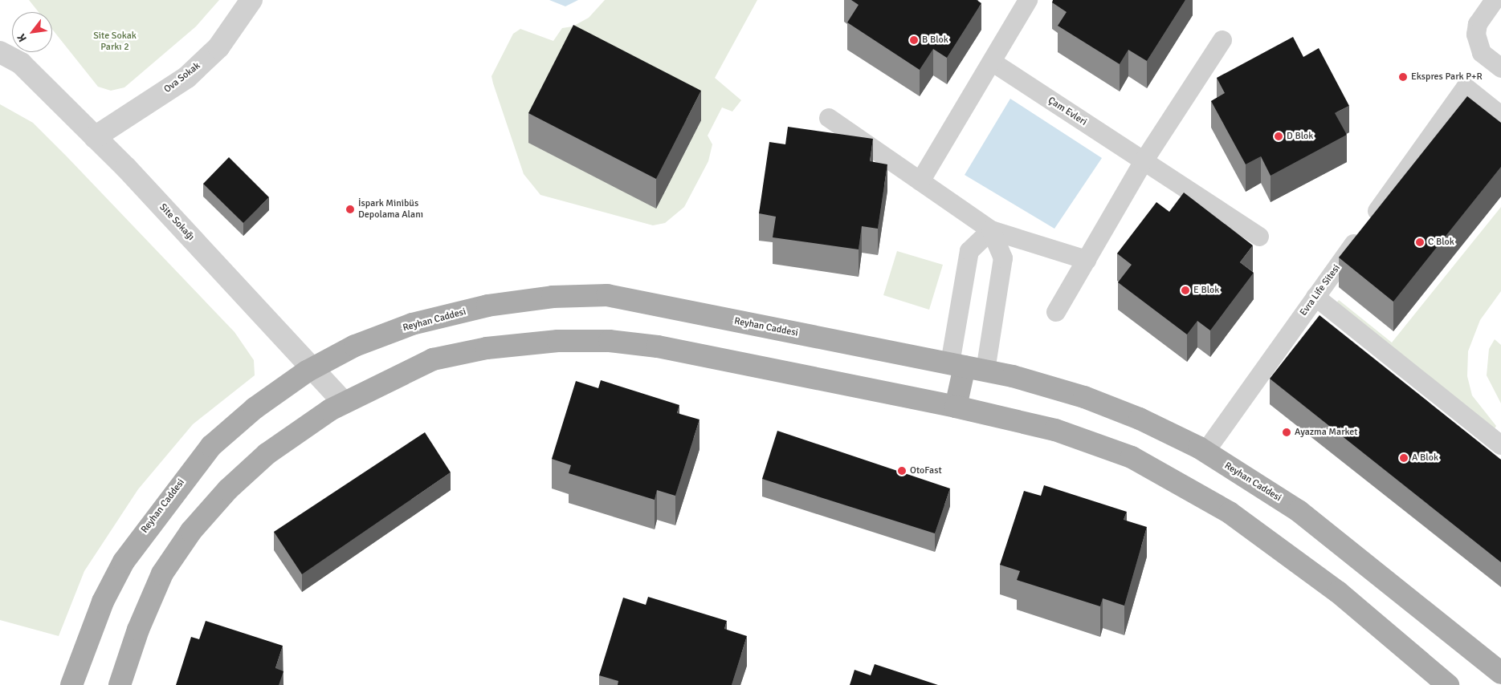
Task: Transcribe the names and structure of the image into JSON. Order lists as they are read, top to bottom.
{
  "streets": {
    "main road": ["Reyhan Caddesi"],
    "street": ["Ova Sokak", "Site Sokağı"],
    "lane": ["Çam Evleri", "Evra Life Sitesi"]
  },
  "crossings": [
    ["Ova Sokak", "Site Sokağı"],
    ["Site Sokağı", "Reyhan Caddesi"],
    ["Evra Life Sitesi", "Reyhan Caddesi"]
  ],
  "parks": ["Site Sokak Parkı 2"],
  "places": [
    "B Blok",
    "Ekspres Park P+R",
    "D Blok",
    "İspark Minibüs Depolama Alanı",
    "C Blok",
    "E Blok",
    "Ayazma Market",
    "A Blok",
    "OtoFast"
  ],
  "north": "bottom left"
}
